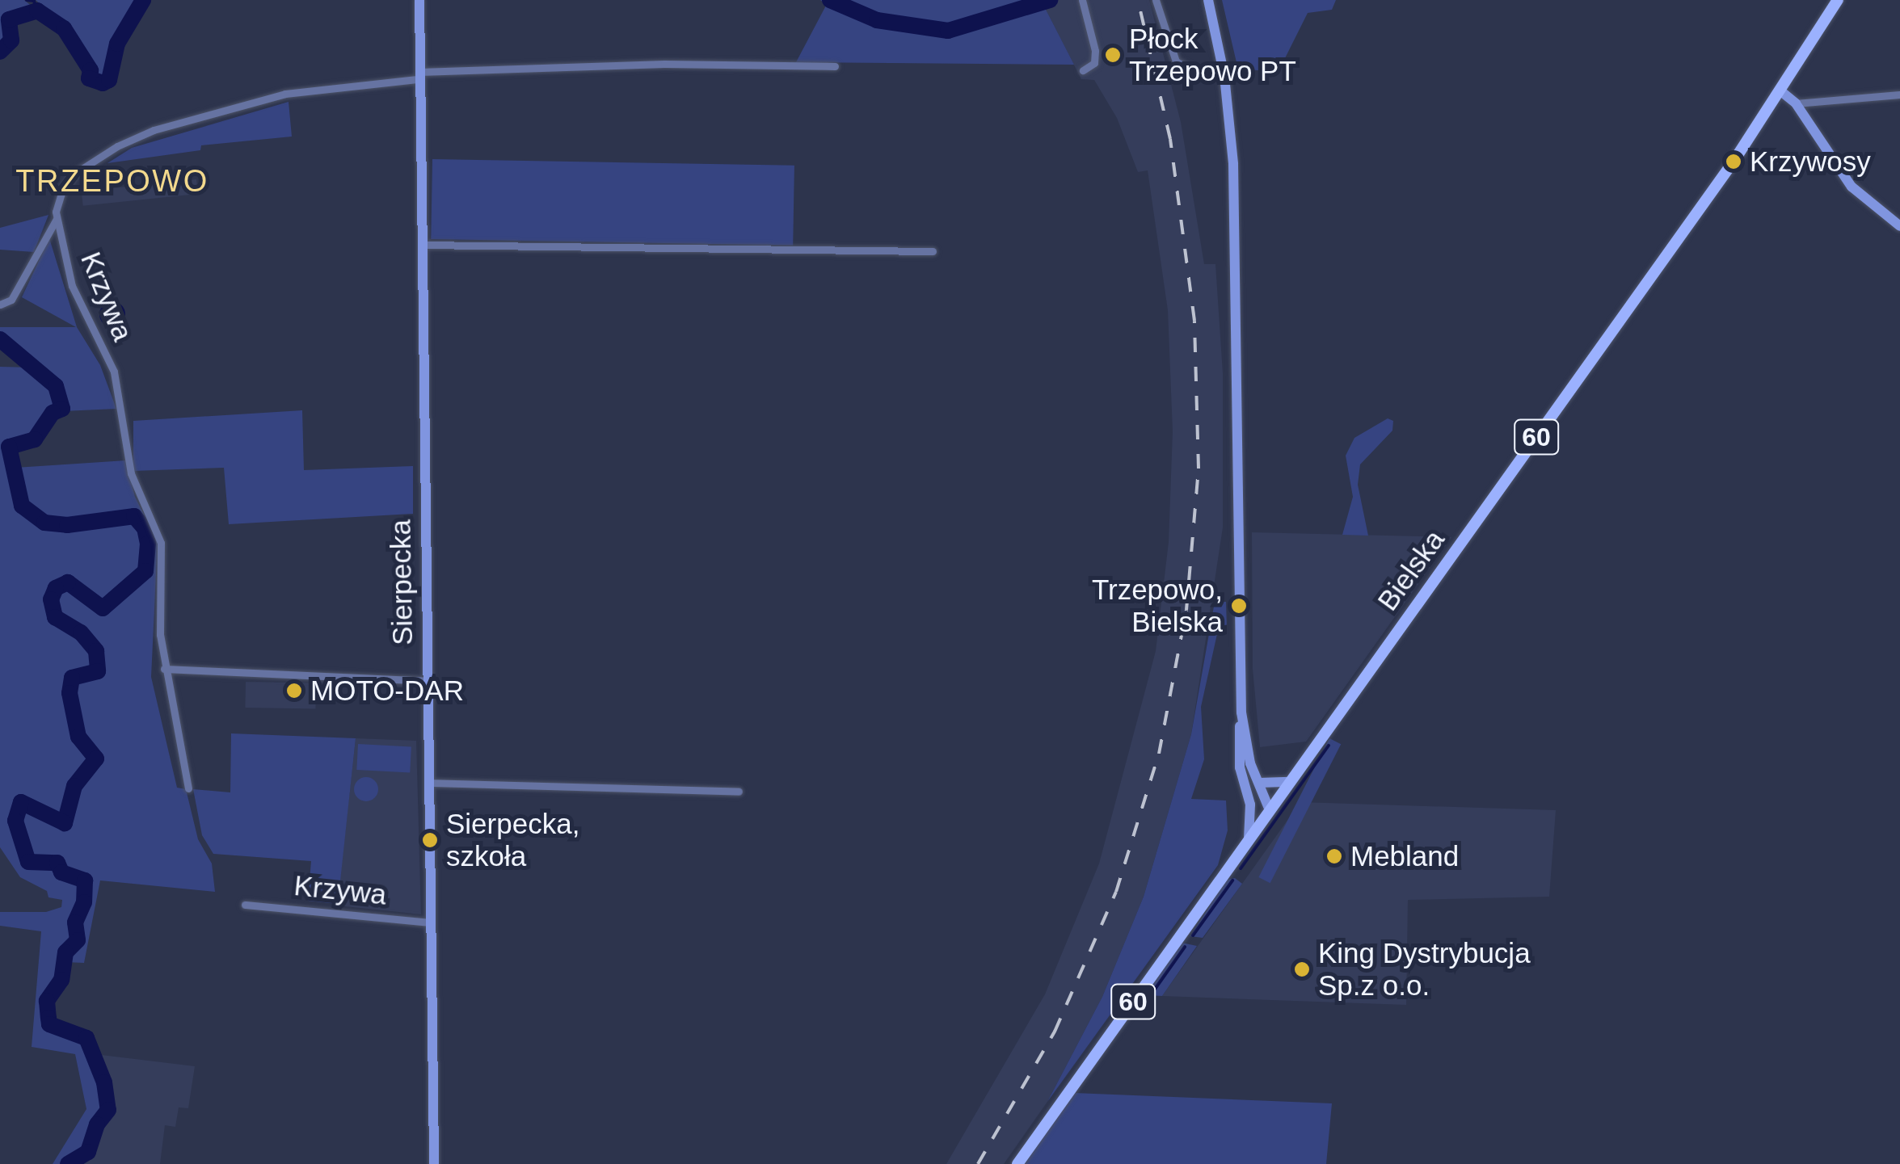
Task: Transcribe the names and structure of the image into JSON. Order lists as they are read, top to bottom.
{
  "streets": {
    "main road": ["60", "Bielska"],
    "street": ["Krzywa", "Sierpecka"]
  },
  "crossings": [
    ["Krzywa", "Sierpecka"]
  ],
  "districts": ["TRZEPOWO"],
  "places": [
    "Płock Trzepowo PT",
    "Krzywosy",
    "Trzepowo, Bielska",
    "MOTO-DAR",
    "Sierpecka, szkoła",
    "Mebland",
    "King Dystrybucja Sp.z o.o."
  ]
}
